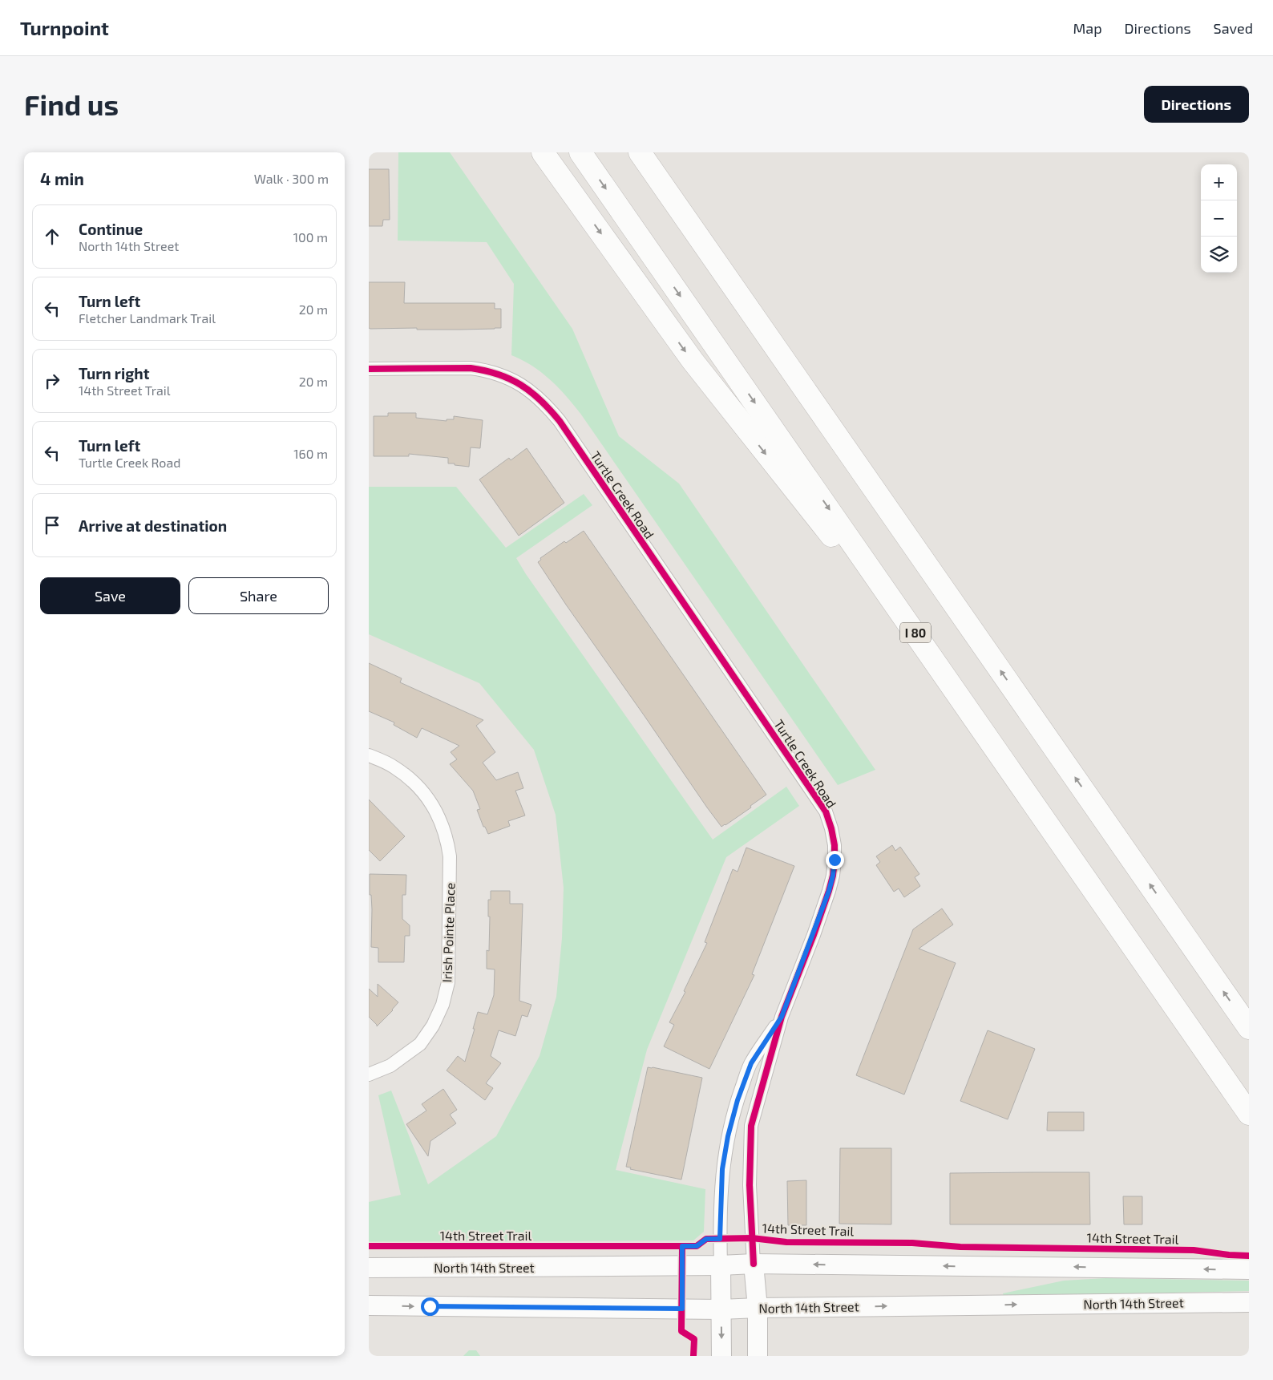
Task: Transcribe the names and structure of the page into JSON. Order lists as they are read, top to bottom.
{
  "streets": {
    "highway": ["I 80"],
    "main road": ["North 14th Street"],
    "street": ["Turtle Creek Road", "Irish Pointe Place"],
    "cycle path": ["14th Street Trail"]
  },
  "crossings": [
    ["Turtle Creek Road", "North 14th Street"]
  ],
  "page": {
    "header": "Turnpoint",
    "nav": ["Map", "Directions", "Saved"],
    "buttons": [
      "Directions",
      ["Save", "Share"]
    ],
    "title": "Find us",
    "heading": ["4 min", "Walk · 300 m"],
    "map_buttons": ["+", "−"],
    "list": [
      ["Continue", "North 14th Street", "100 m"],
      ["Turn left", "Fletcher Landmark Trail", "20 m"],
      ["Turn right", "14th Street Trail", "20 m"],
      ["Turn left", "Turtle Creek Road", "160 m"],
      "Arrive at destination"
    ]
  }
}
